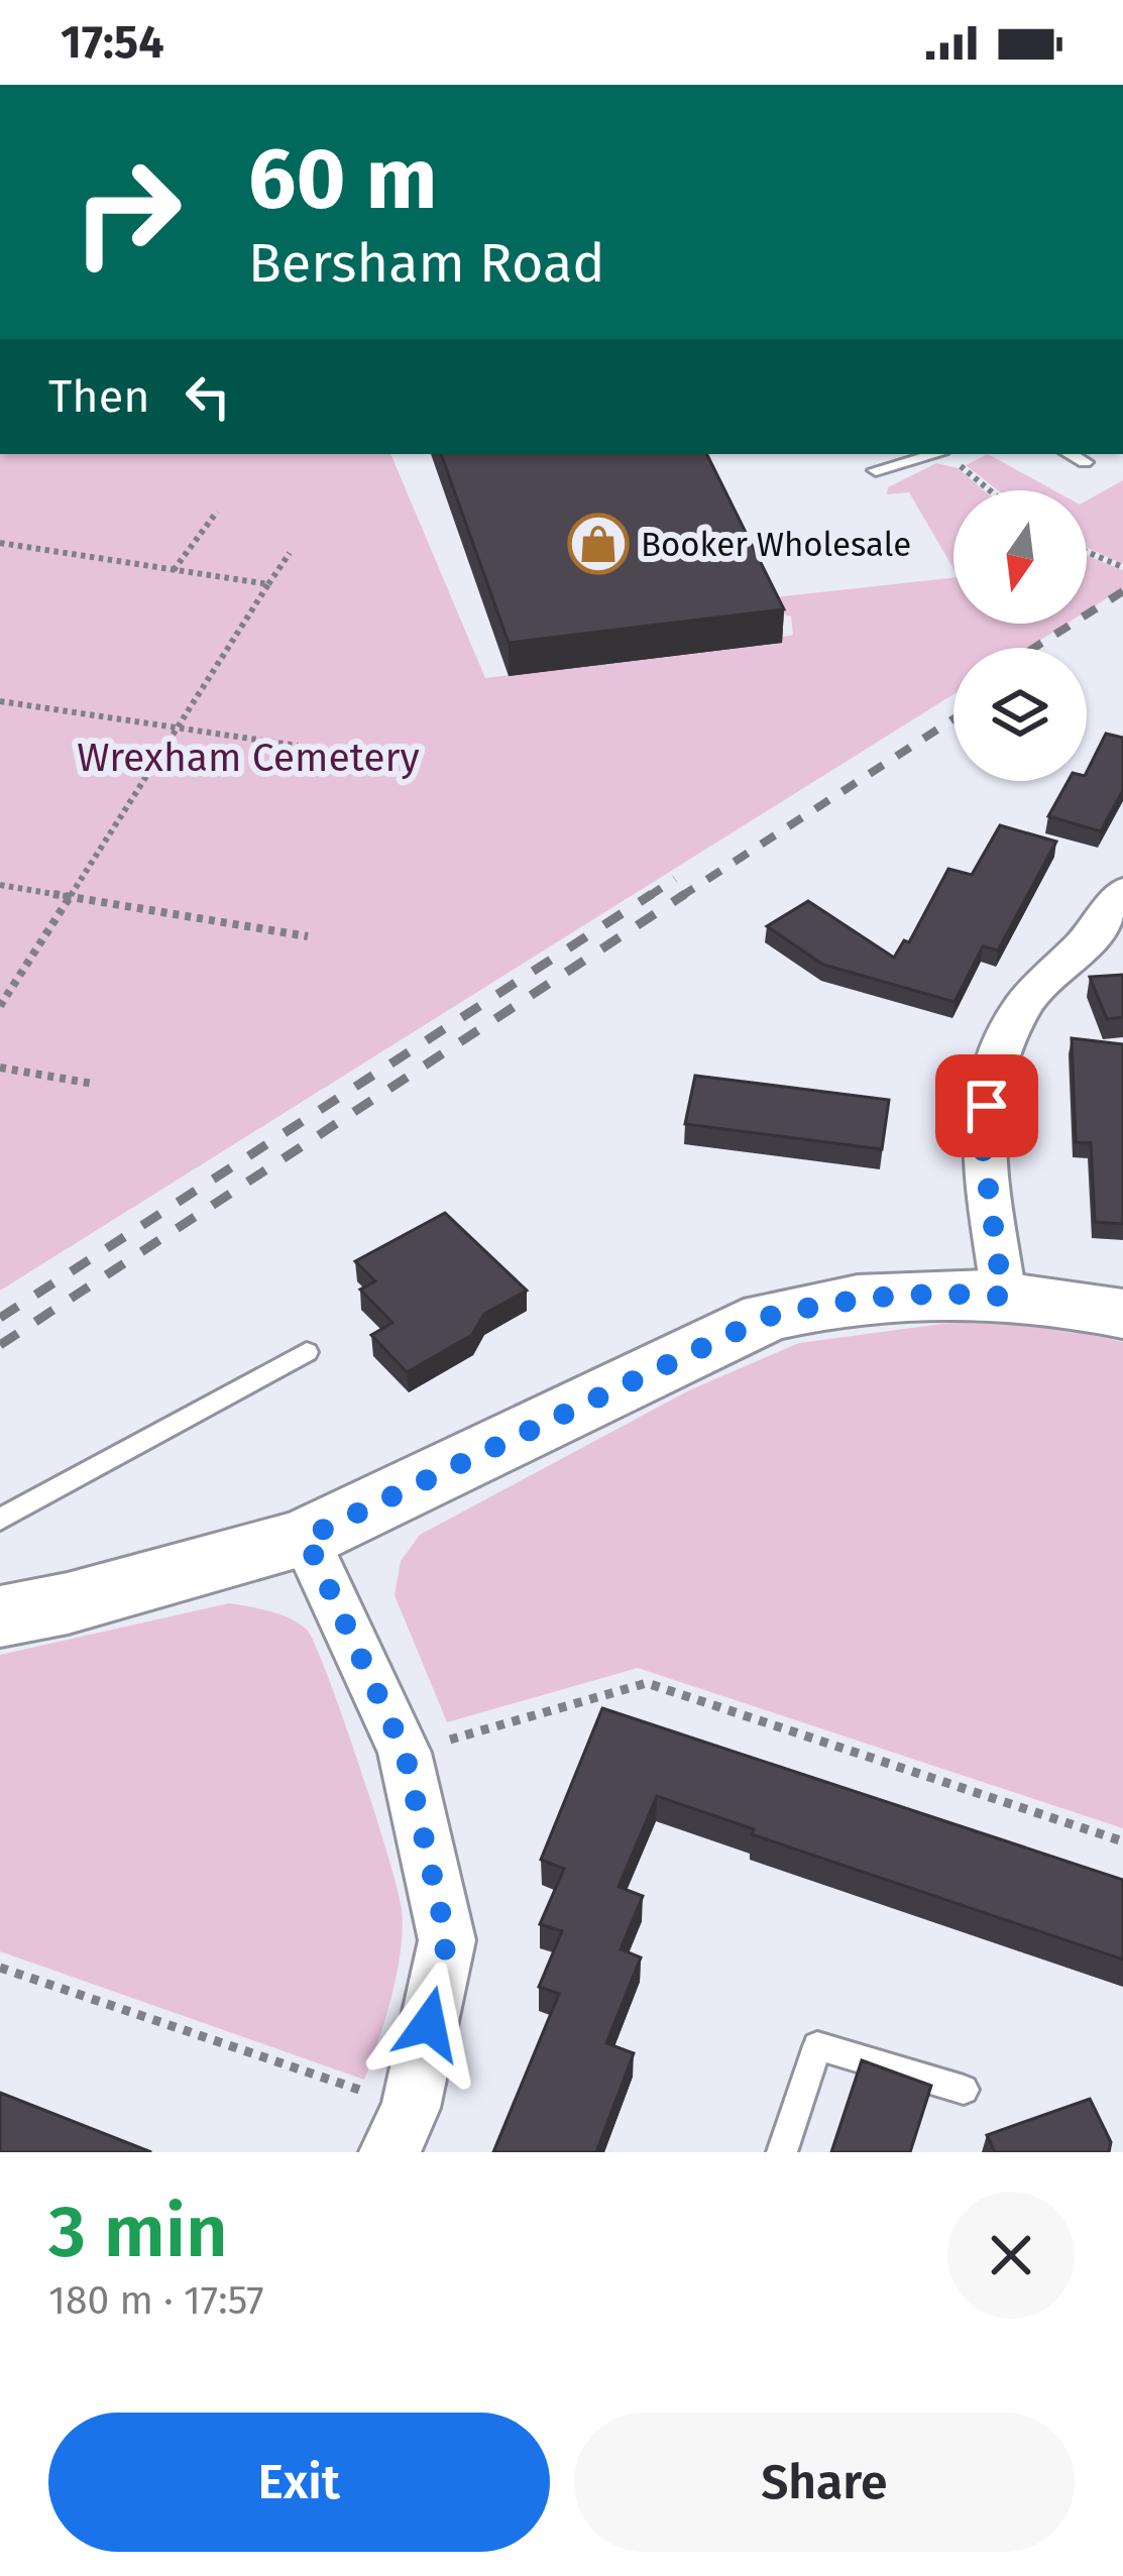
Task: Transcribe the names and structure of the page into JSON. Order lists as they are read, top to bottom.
{
  "parks": ["Wrexham Cemetery"],
  "places": {
    "shop": ["Booker Wholesale"]
  },
  "north": "bottom",
  "page": {
    "status": "17:54",
    "turn": ["60 m", "Bersham Road"],
    "then": "Then",
    "heading": ["3 min", "180 m · 17:57"],
    "buttons": ["Exit", "Share"]
  }
}
